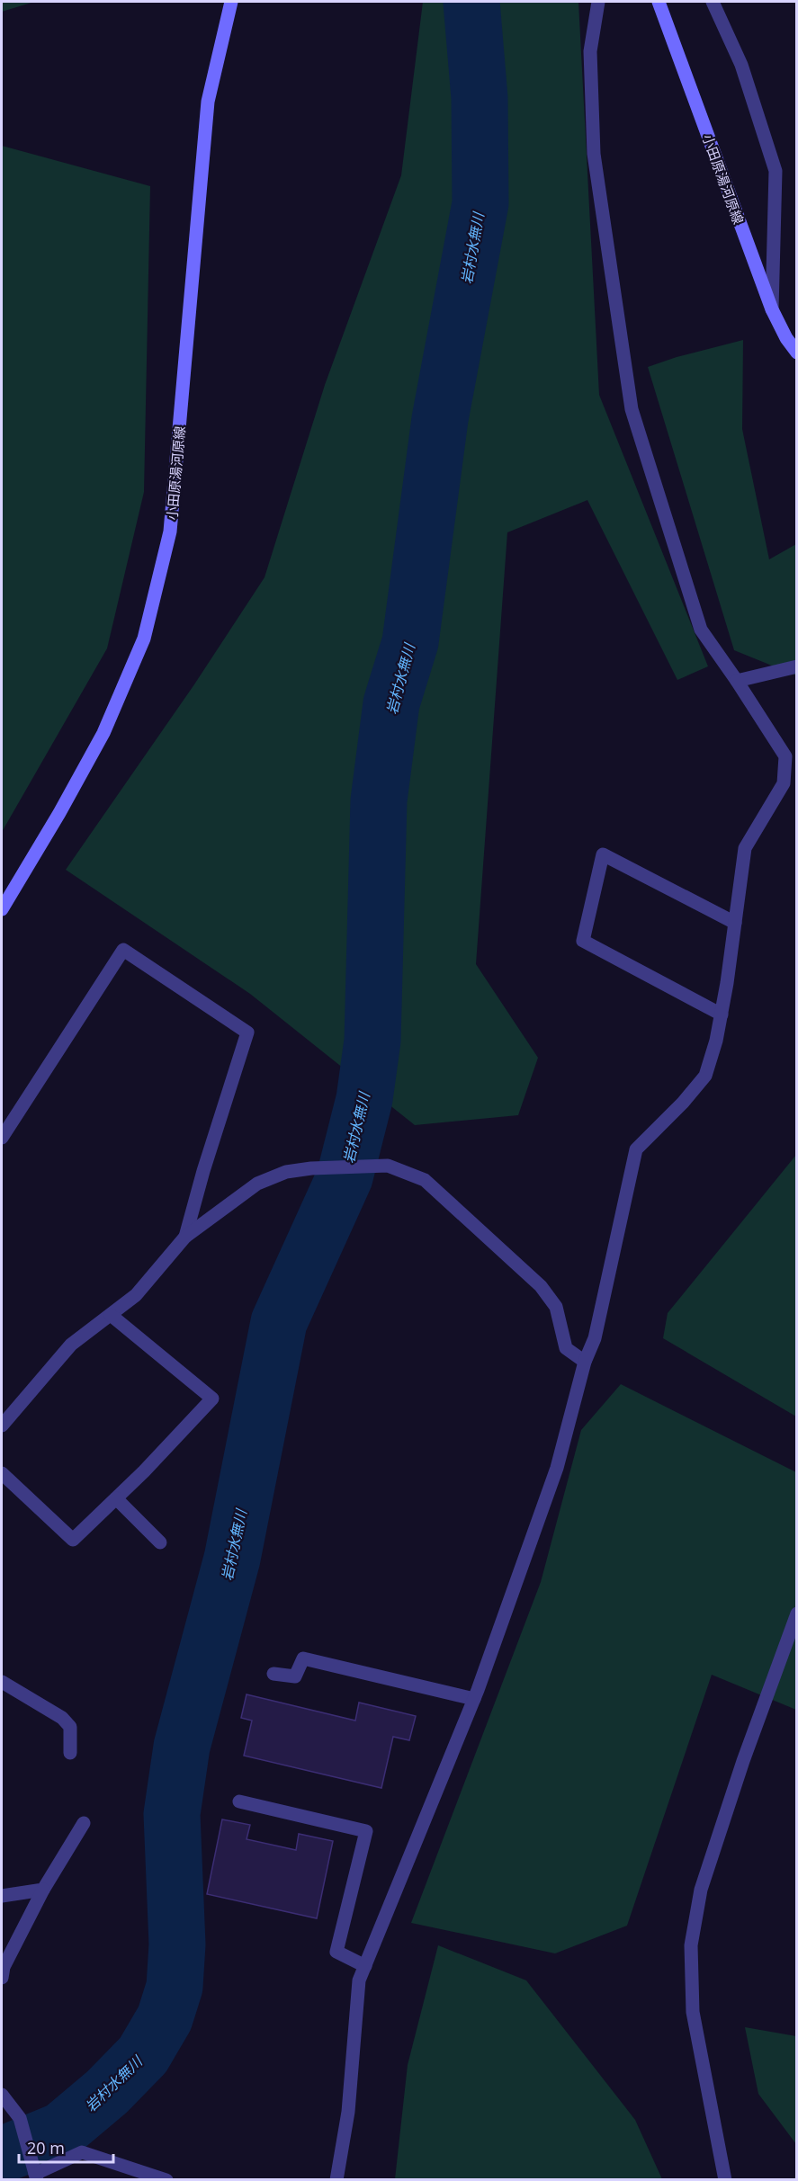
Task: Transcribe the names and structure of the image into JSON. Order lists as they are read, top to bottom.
{
  "streets": {
    "main road": ["小田原湯河原線"]
  },
  "water": ["岩村水無川"],
  "scale_bar": "20 m"
}
